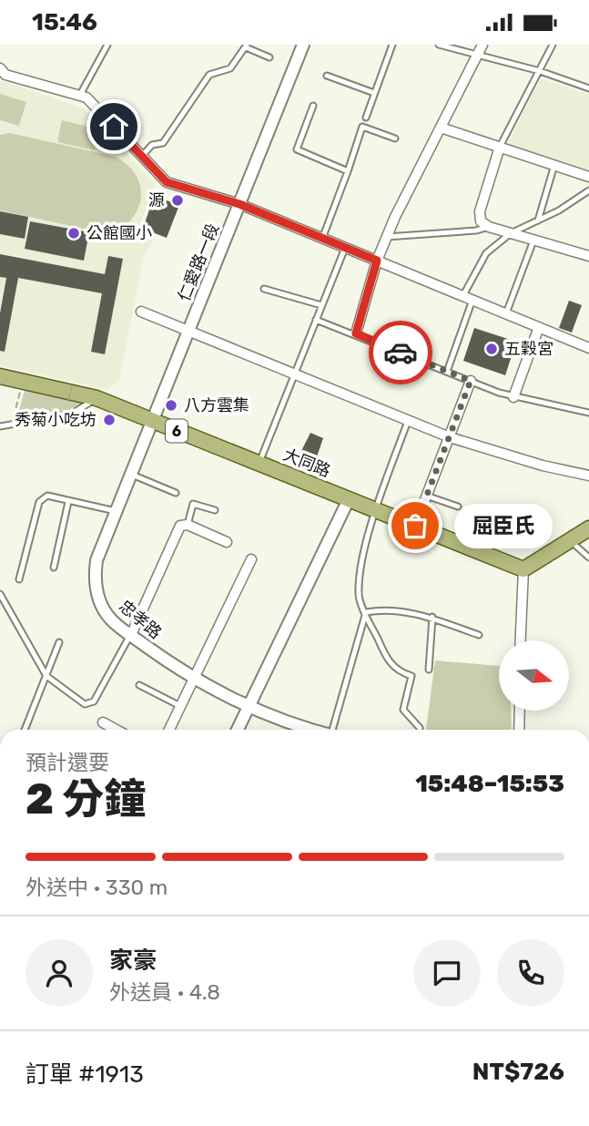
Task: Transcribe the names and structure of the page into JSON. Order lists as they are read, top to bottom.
{
  "streets": {
    "main road": ["6", "大同路"],
    "street": ["仁愛路一段", "忠孝路"]
  },
  "crossings": [
    ["仁愛路一段", "大同路"],
    ["仁愛路一段", "忠孝路"],
    ["大同路", "忠孝路"]
  ],
  "places": [
    "源",
    "公館國小",
    "五穀宮",
    "八方雲集",
    "秀菊小吃坊",
    "屈臣氏"
  ],
  "north": "right",
  "page": {
    "status": "15:46",
    "bubble": "屈臣氏",
    "heading": ["2 分鐘", "預計還要", "15:48–15:53"],
    "panel": [
      "家豪",
      "外送員 · 4.8",
      "訂單 #1913",
      "NT$726"
    ],
    "bar": "外送中 · 330 m"
  }
}
